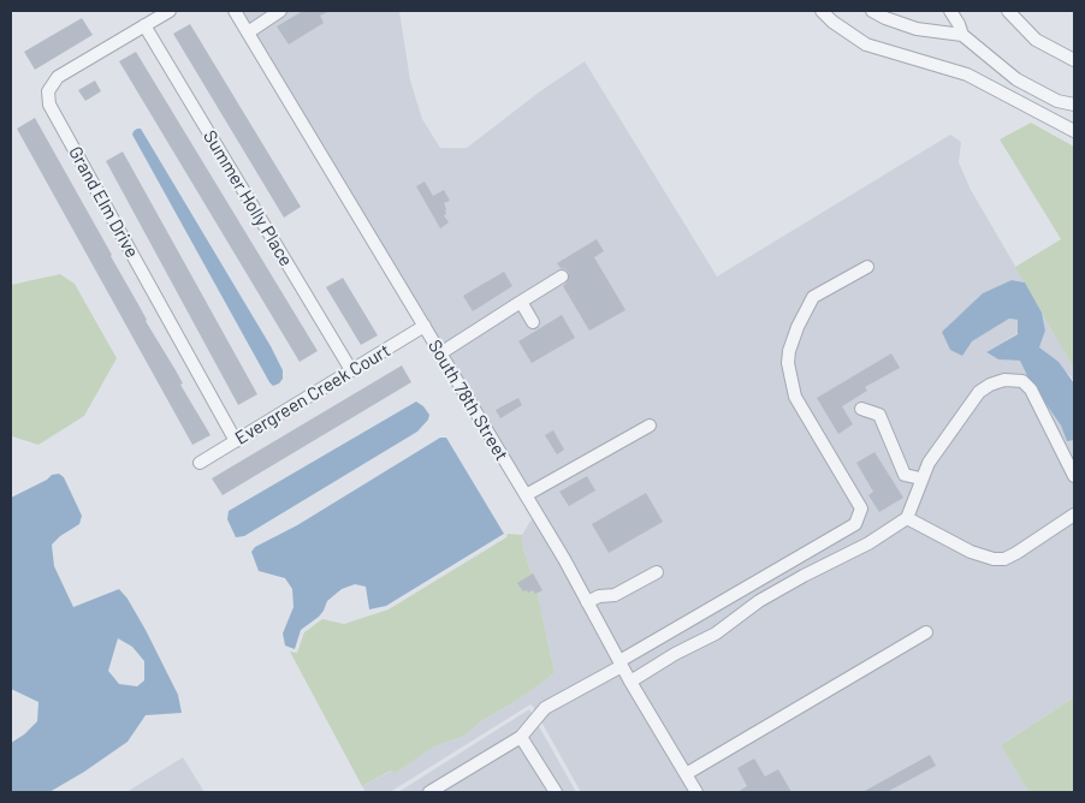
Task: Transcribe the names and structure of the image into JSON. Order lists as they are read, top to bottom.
{
  "streets": {
    "street": [
      "Summer Holly Place",
      "Grand Elm Drive",
      "Evergreen Creek Court",
      "South 78th Street"
    ]
  },
  "crossings": [
    ["Summer Holly Place", "Grand Elm Drive"],
    ["Summer Holly Place", "Evergreen Creek Court"],
    ["Grand Elm Drive", "Evergreen Creek Court"],
    ["Evergreen Creek Court", "South 78th Street"]
  ]
}
